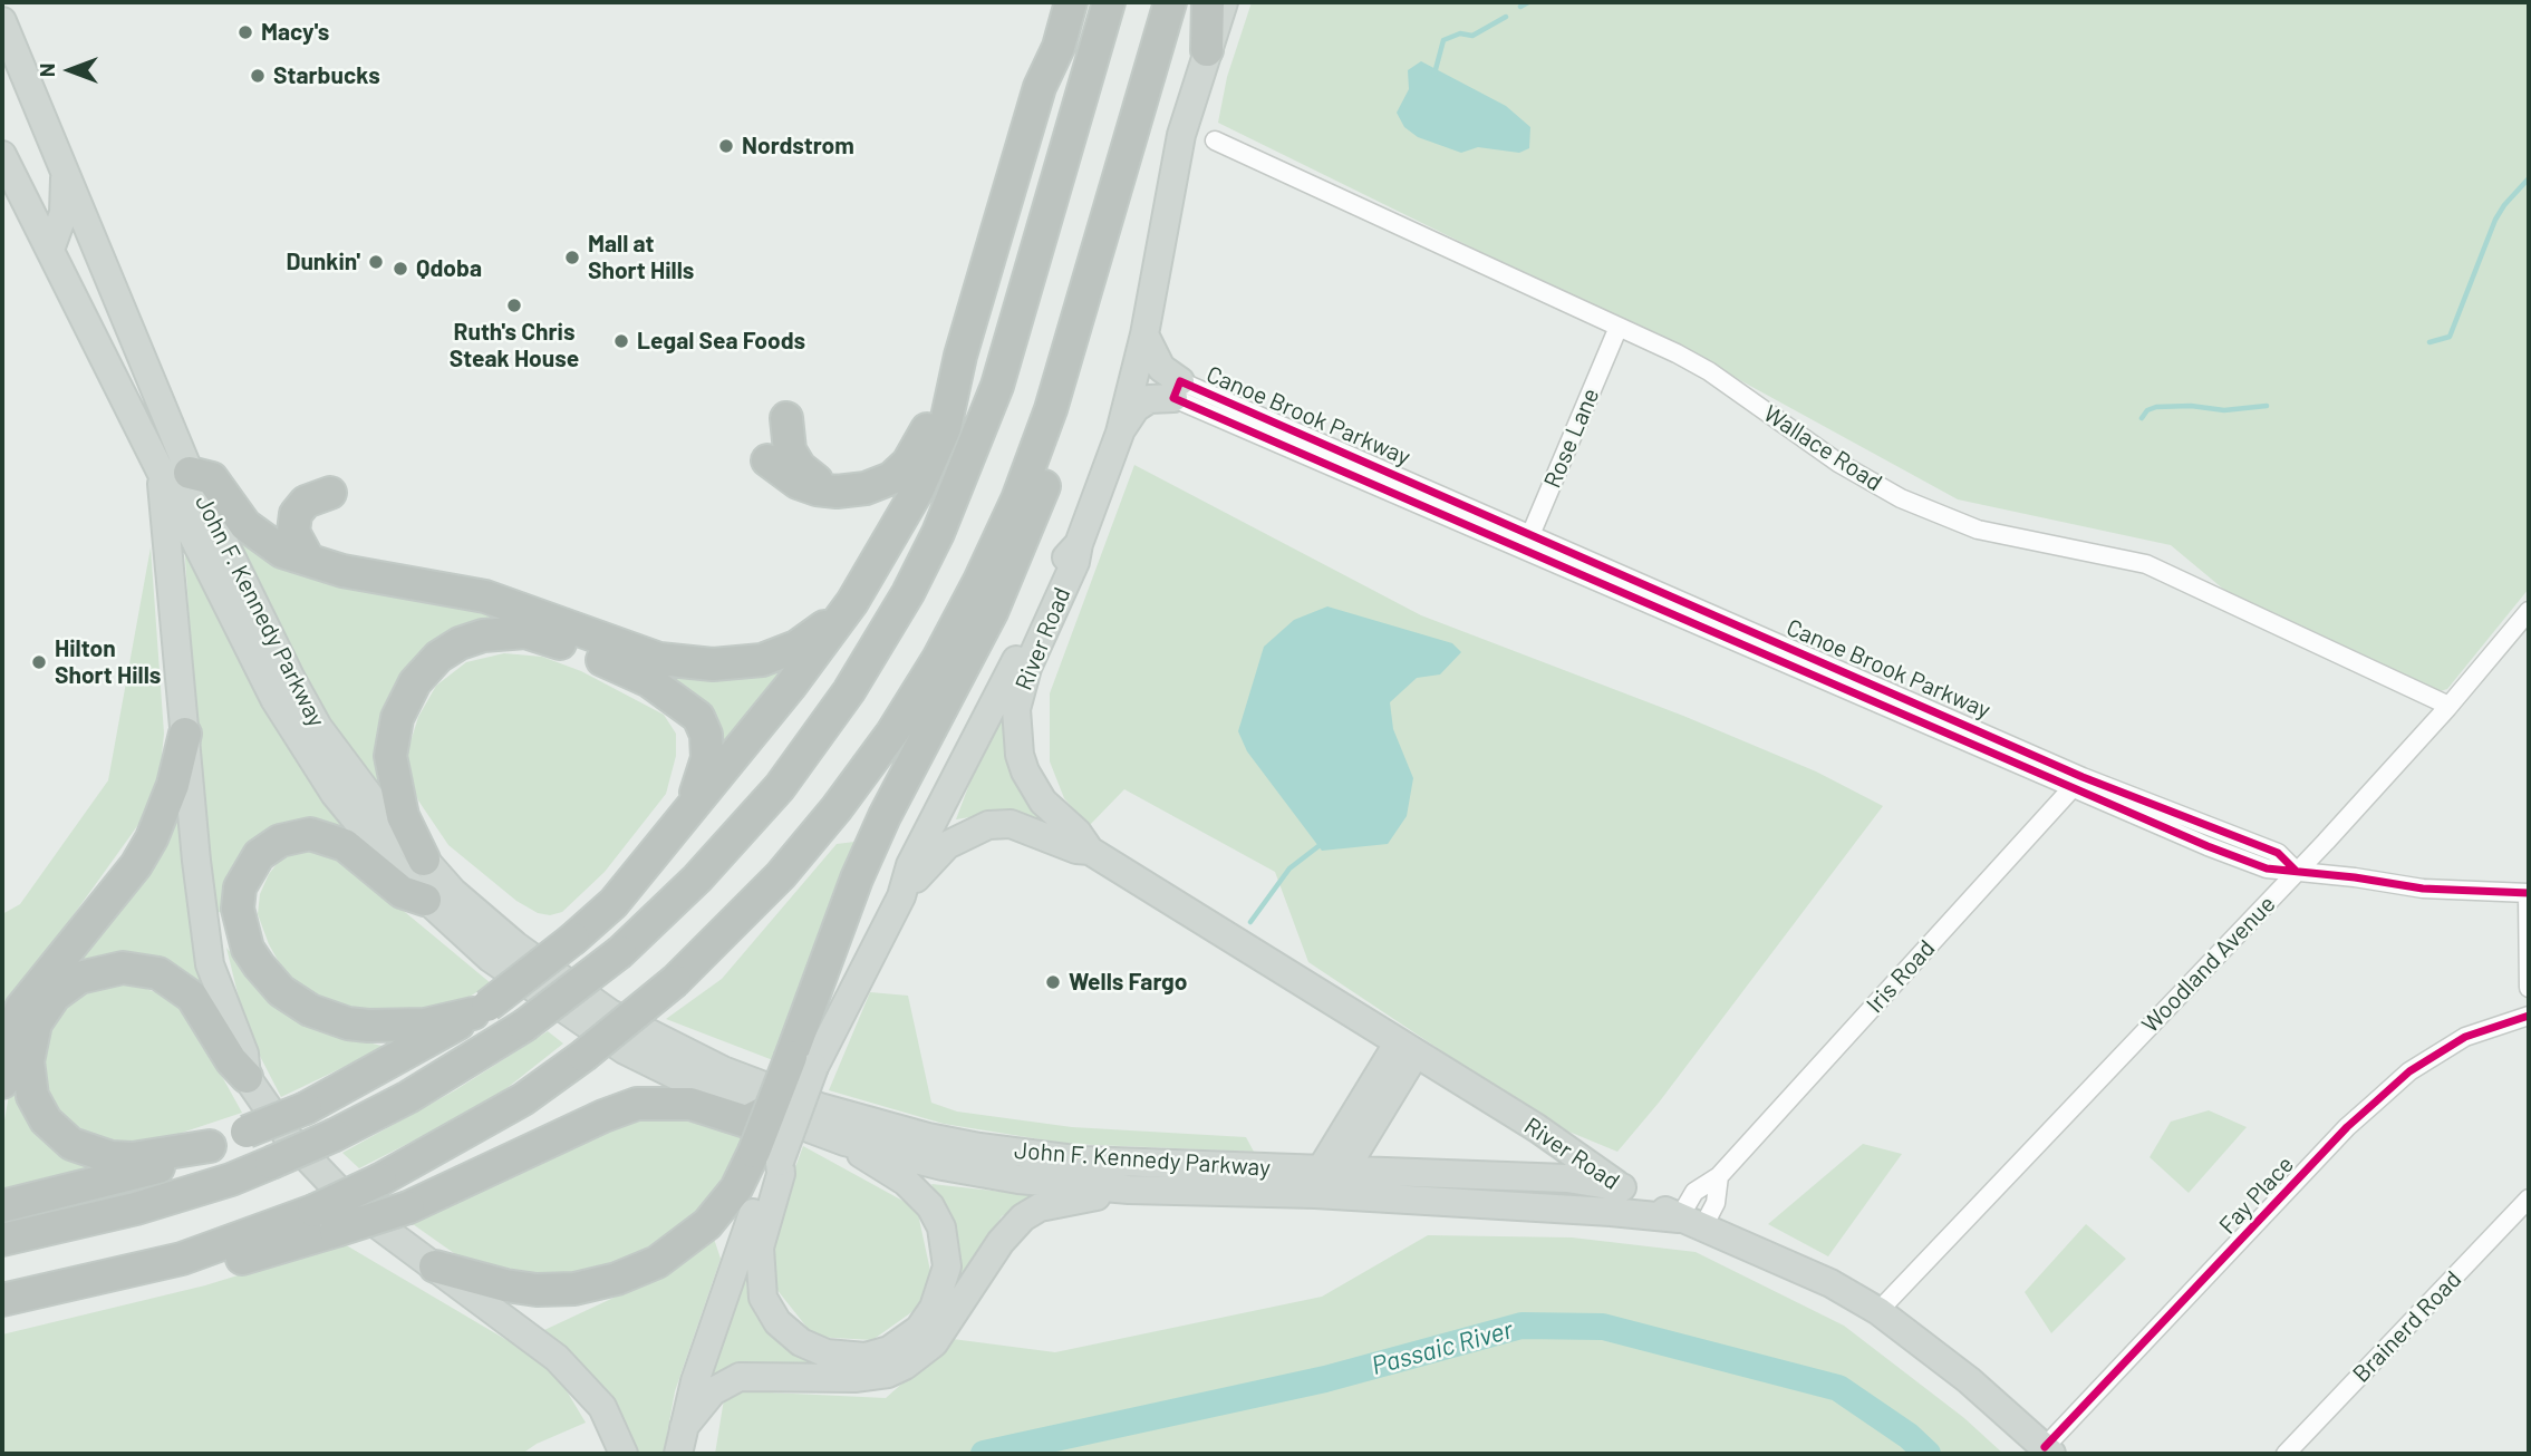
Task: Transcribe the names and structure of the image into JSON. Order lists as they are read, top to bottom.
{
  "streets": {
    "main road": ["John F. Kennedy Parkway", "River Road"],
    "street": [
      "Canoe Brook Parkway",
      "Rose Lane",
      "Wallace Road",
      "Woodland Avenue",
      "Iris Road",
      "Fay Place",
      "Brainerd Road"
    ]
  },
  "crossings": [
    ["Canoe Brook Parkway", "Rose Lane"],
    ["Canoe Brook Parkway", "Woodland Avenue"],
    ["Canoe Brook Parkway", "Iris Road"],
    ["Rose Lane", "Wallace Road"],
    ["Wallace Road", "Woodland Avenue"],
    ["John F. Kennedy Parkway", "River Road"],
    ["John F. Kennedy Parkway", "Iris Road"],
    ["River Road", "Woodland Avenue"],
    ["River Road", "Iris Road"],
    ["River Road", "Fay Place"]
  ],
  "water": ["Passaic River"],
  "places": [
    "Macy's",
    "Starbucks",
    "Nordstrom",
    "Mall at Short Hills",
    "Dunkin'",
    "Qdoba",
    "Ruth's Chris Steak House",
    "Legal Sea Foods",
    "Hilton Short Hills",
    "Wells Fargo"
  ],
  "north": "left"
}
